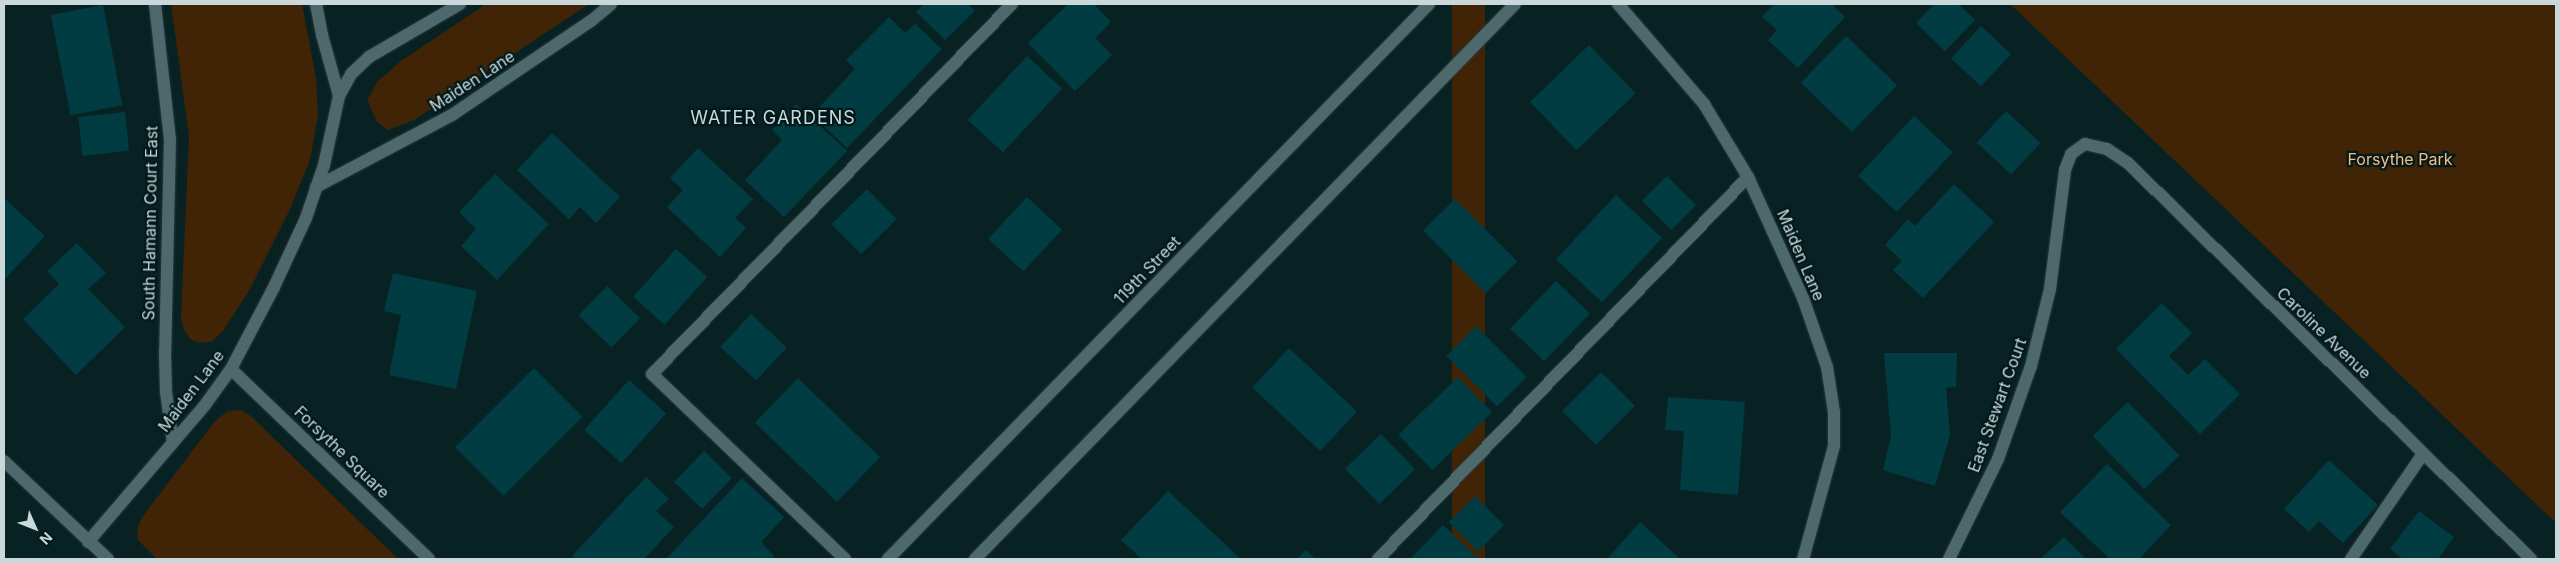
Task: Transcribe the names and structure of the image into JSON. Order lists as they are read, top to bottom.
{
  "streets": {
    "street": [
      "Maiden Lane",
      "South Hamann Court East",
      "119th Street",
      "Caroline Avenue",
      "East Stewart Court",
      "Forsythe Square"
    ]
  },
  "crossings": [
    ["Maiden Lane", "South Hamann Court East"],
    ["Maiden Lane", "Forsythe Square"],
    ["Caroline Avenue", "East Stewart Court"]
  ],
  "districts": ["WATER GARDENS"],
  "parks": ["Forsythe Park"],
  "north": "bottom right"
}
